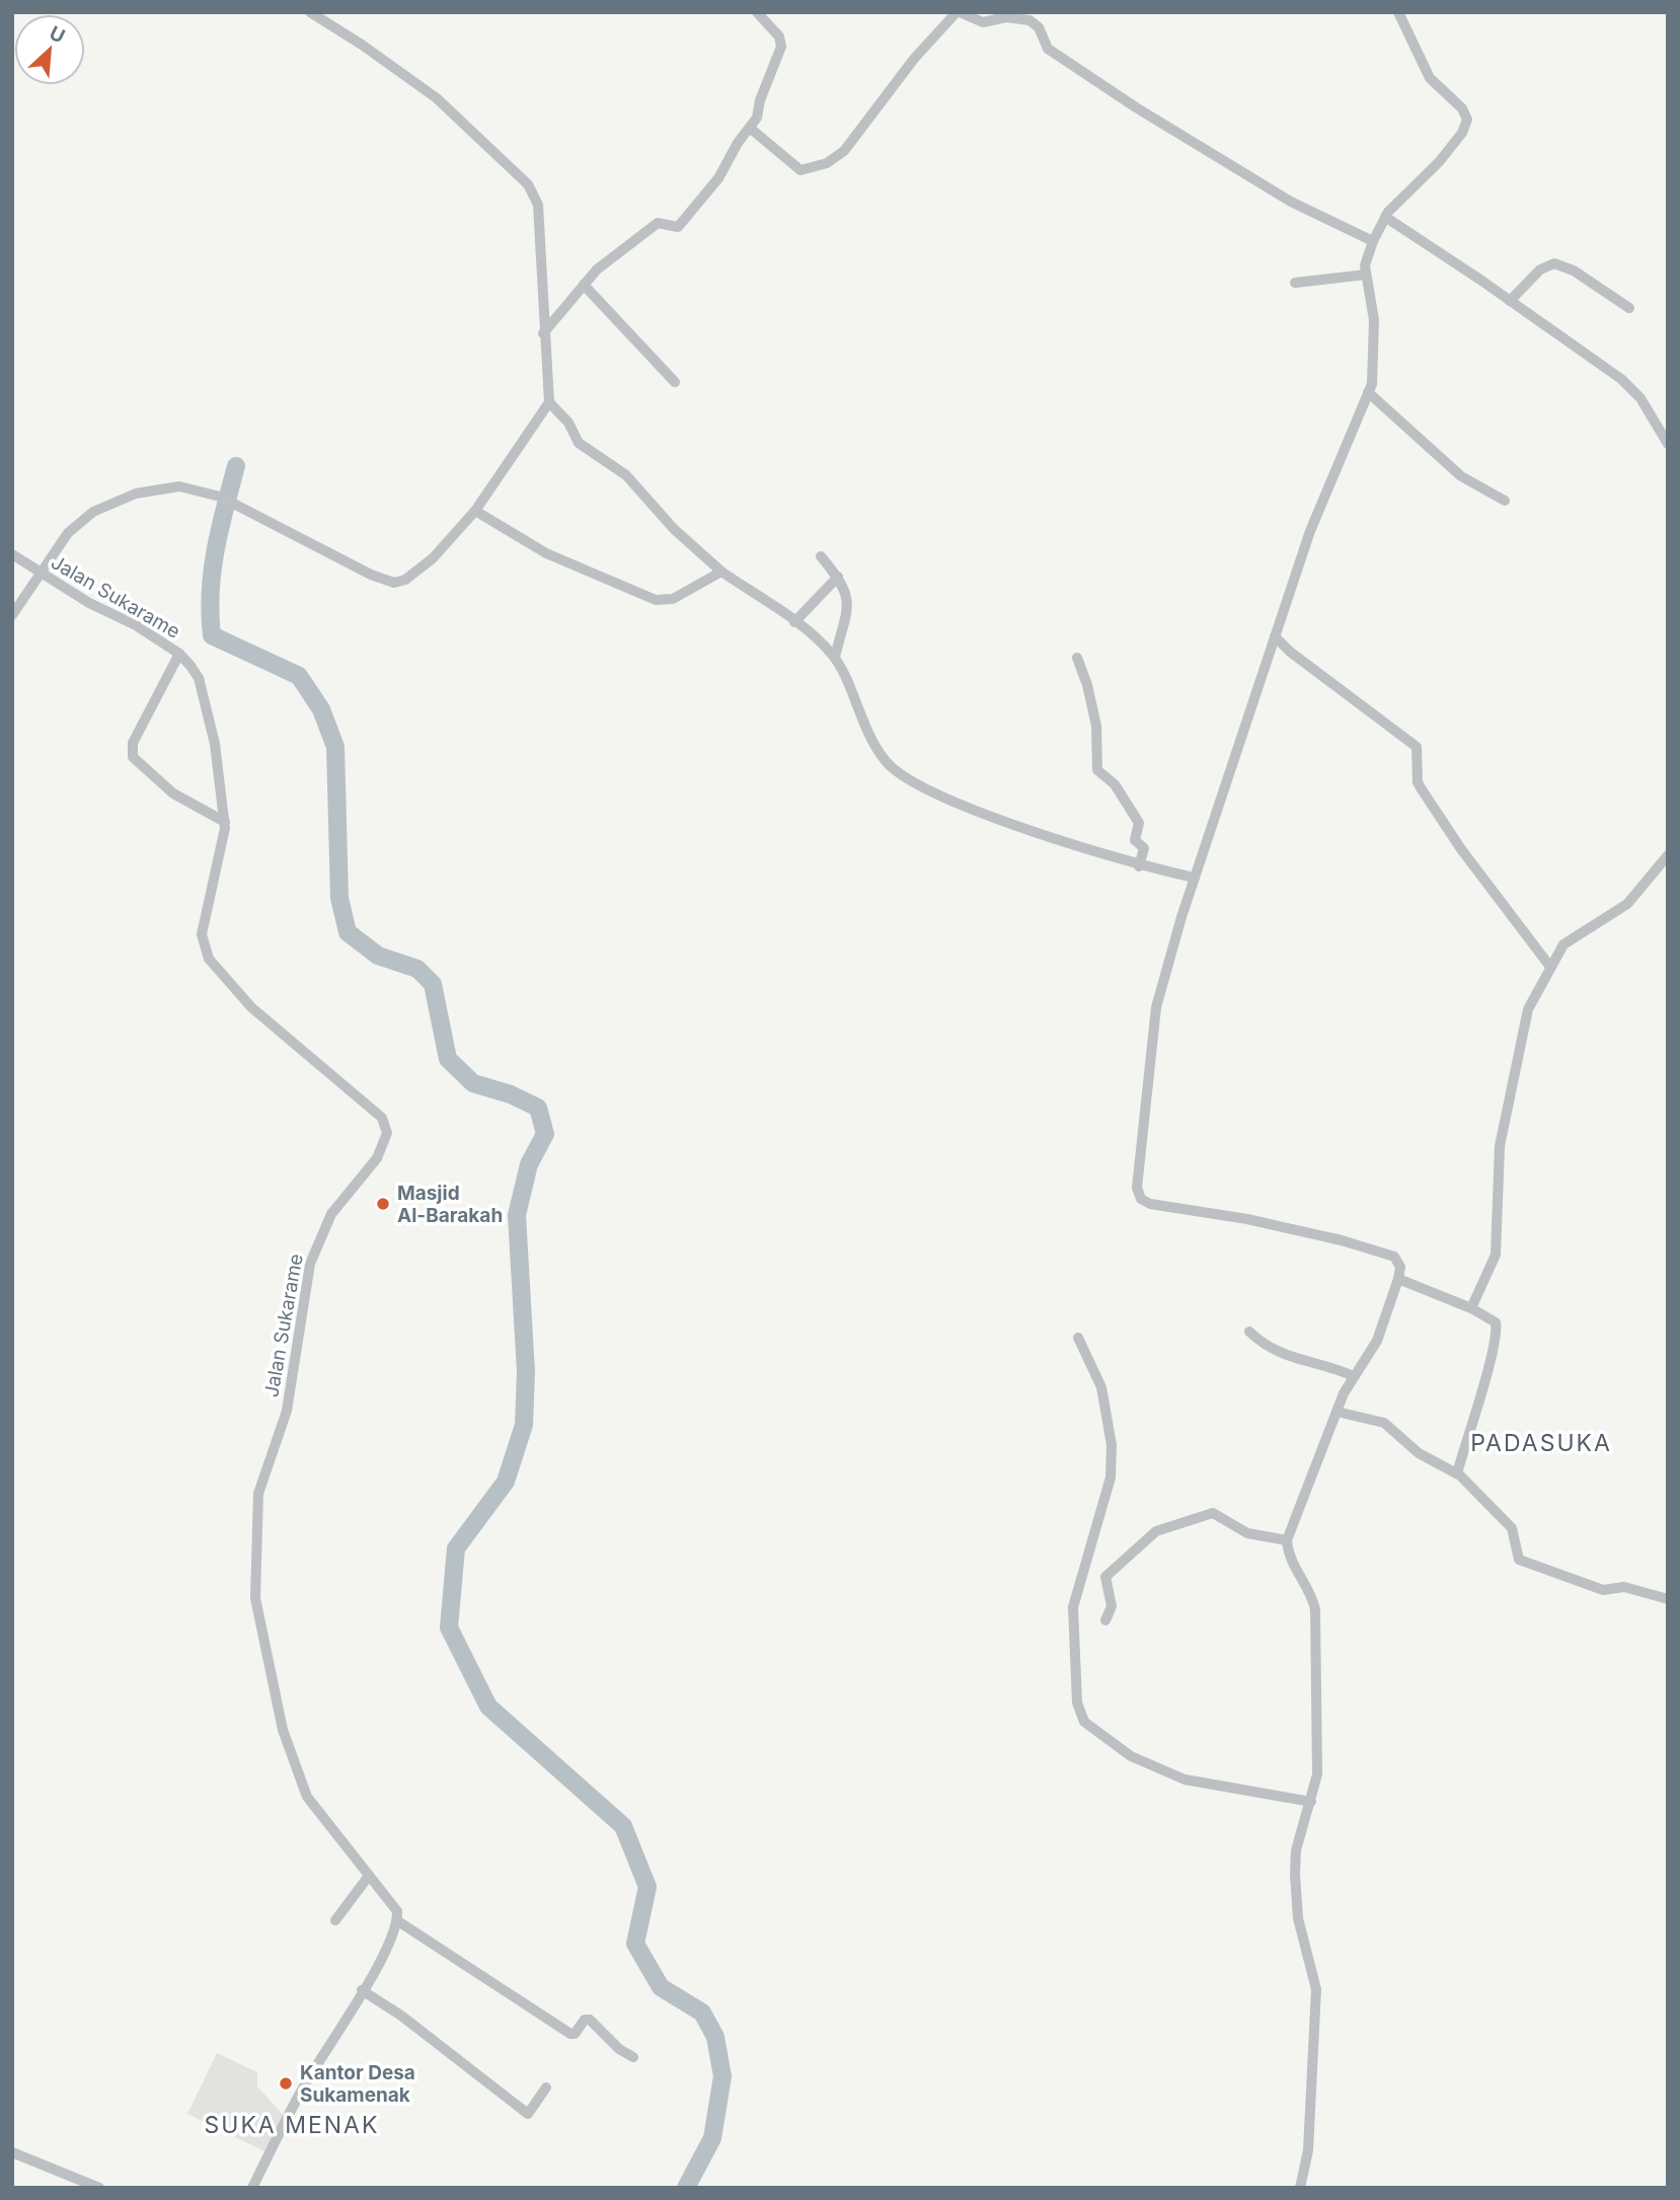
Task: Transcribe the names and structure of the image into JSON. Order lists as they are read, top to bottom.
{
  "streets": {
    "street": ["Jalan Sukarame"]
  },
  "districts": ["PADASUKA", "SUKA MENAK"],
  "places": ["Masjid Al-Barakah", "Kantor Desa Sukamenak"],
  "north": "top right"
}
